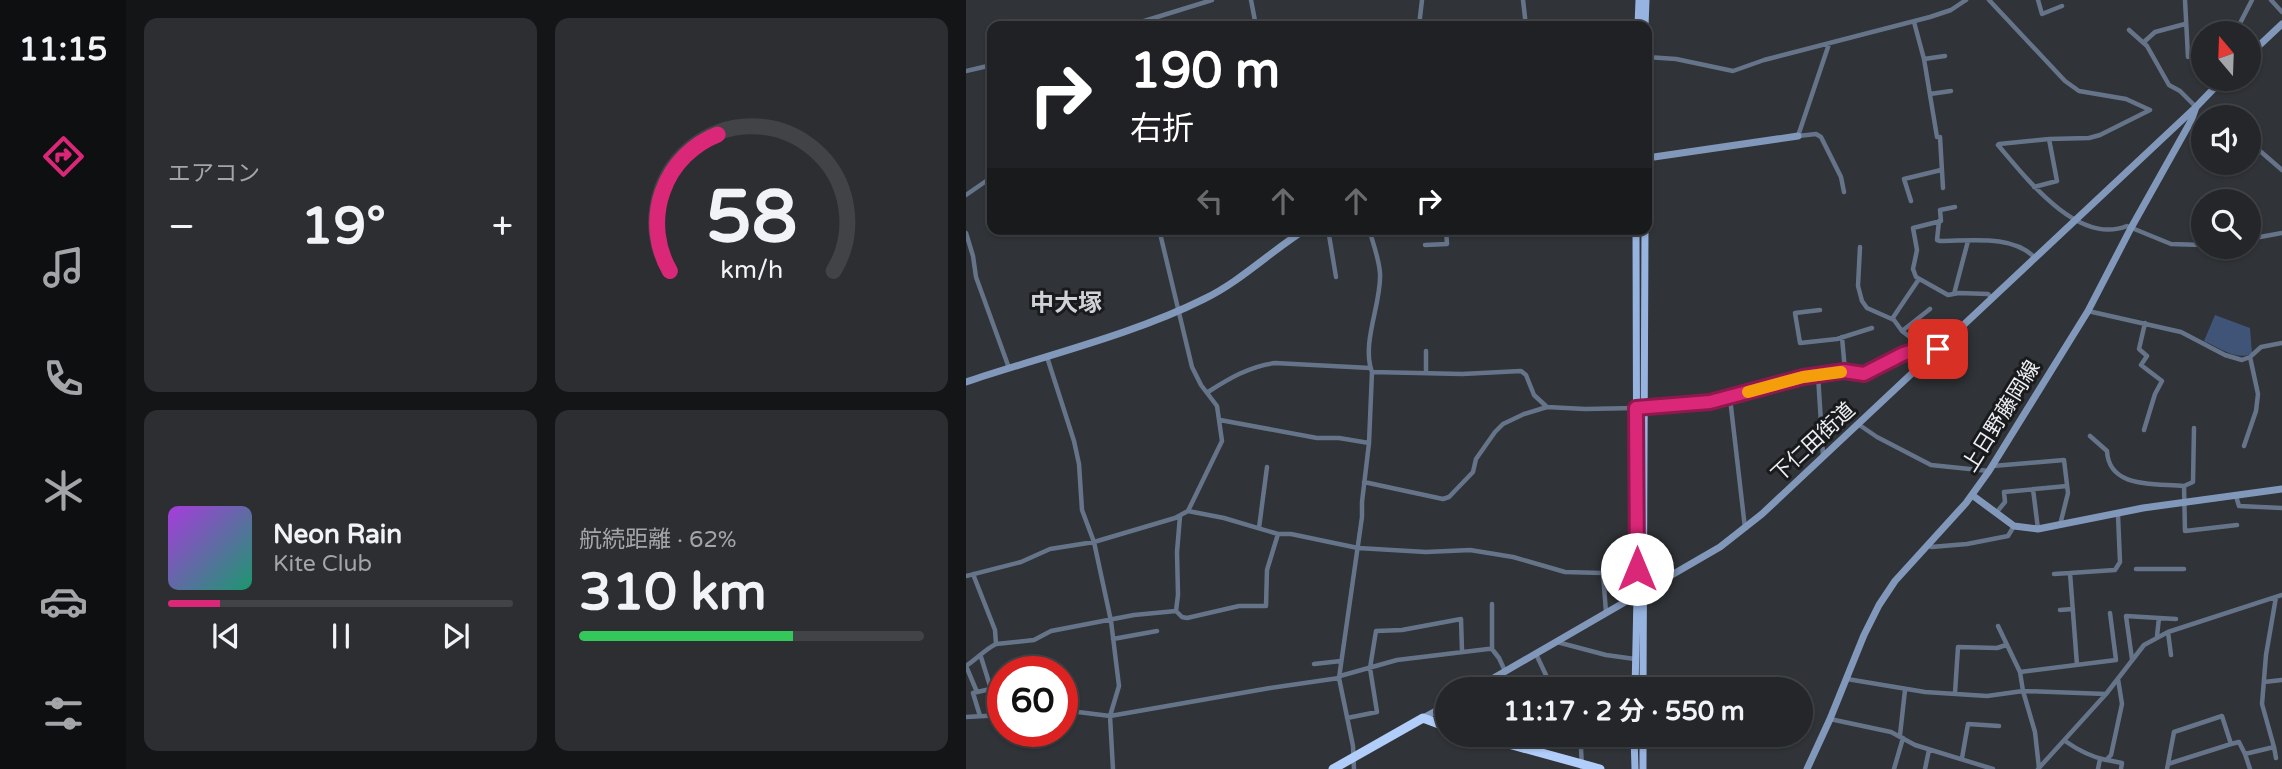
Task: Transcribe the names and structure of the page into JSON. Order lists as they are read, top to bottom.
{
  "streets": {
    "street": ["上日野藤岡線", "下仁田街道"]
  },
  "districts": ["中大塚"],
  "north": "top",
  "page": {
    "tabs": "11:15",
    "tile": [
      "エアコン",
      ["航続距離 · 62%", "310 km"]
    ],
    "turn": ["190 m", "右折"],
    "heat": ["−", "19°", "+"],
    "song": ["Neon Rain", "Kite Club"],
    "limit": "60",
    "trip": "11:17 · 2 分 · 550 m",
    "gauge": ["58", "km/h"]
  }
}
